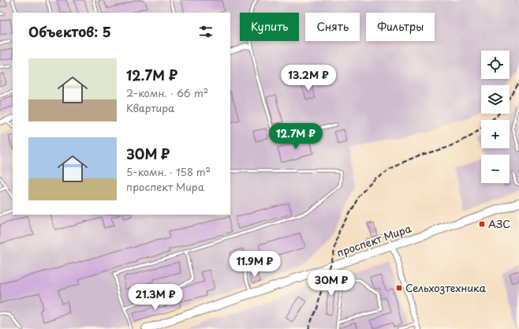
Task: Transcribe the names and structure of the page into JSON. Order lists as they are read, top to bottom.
{
  "streets": {
    "main road": ["проспект Мира"]
  },
  "places": {
    "transit": ["АЗС", "Сельхозтехника"]
  },
  "page": {
    "chip": ["Купить", "Снять", "Фильтры"],
    "heading": "Объектов: 5",
    "map_buttons": ["+", "−"],
    "list": [
      {
        "name": "12.7M ₽",
        "note": "2-комн. · 66 m² · Квартира"
      },
      {
        "name": "30M ₽",
        "note": "5-комн. · 158 m² · проспект Мира"
      }
    ],
    "price": [
      "13.2M ₽",
      "12.7M ₽",
      "11.9M ₽",
      "30M ₽",
      "21.3M ₽"
    ]
  }
}
